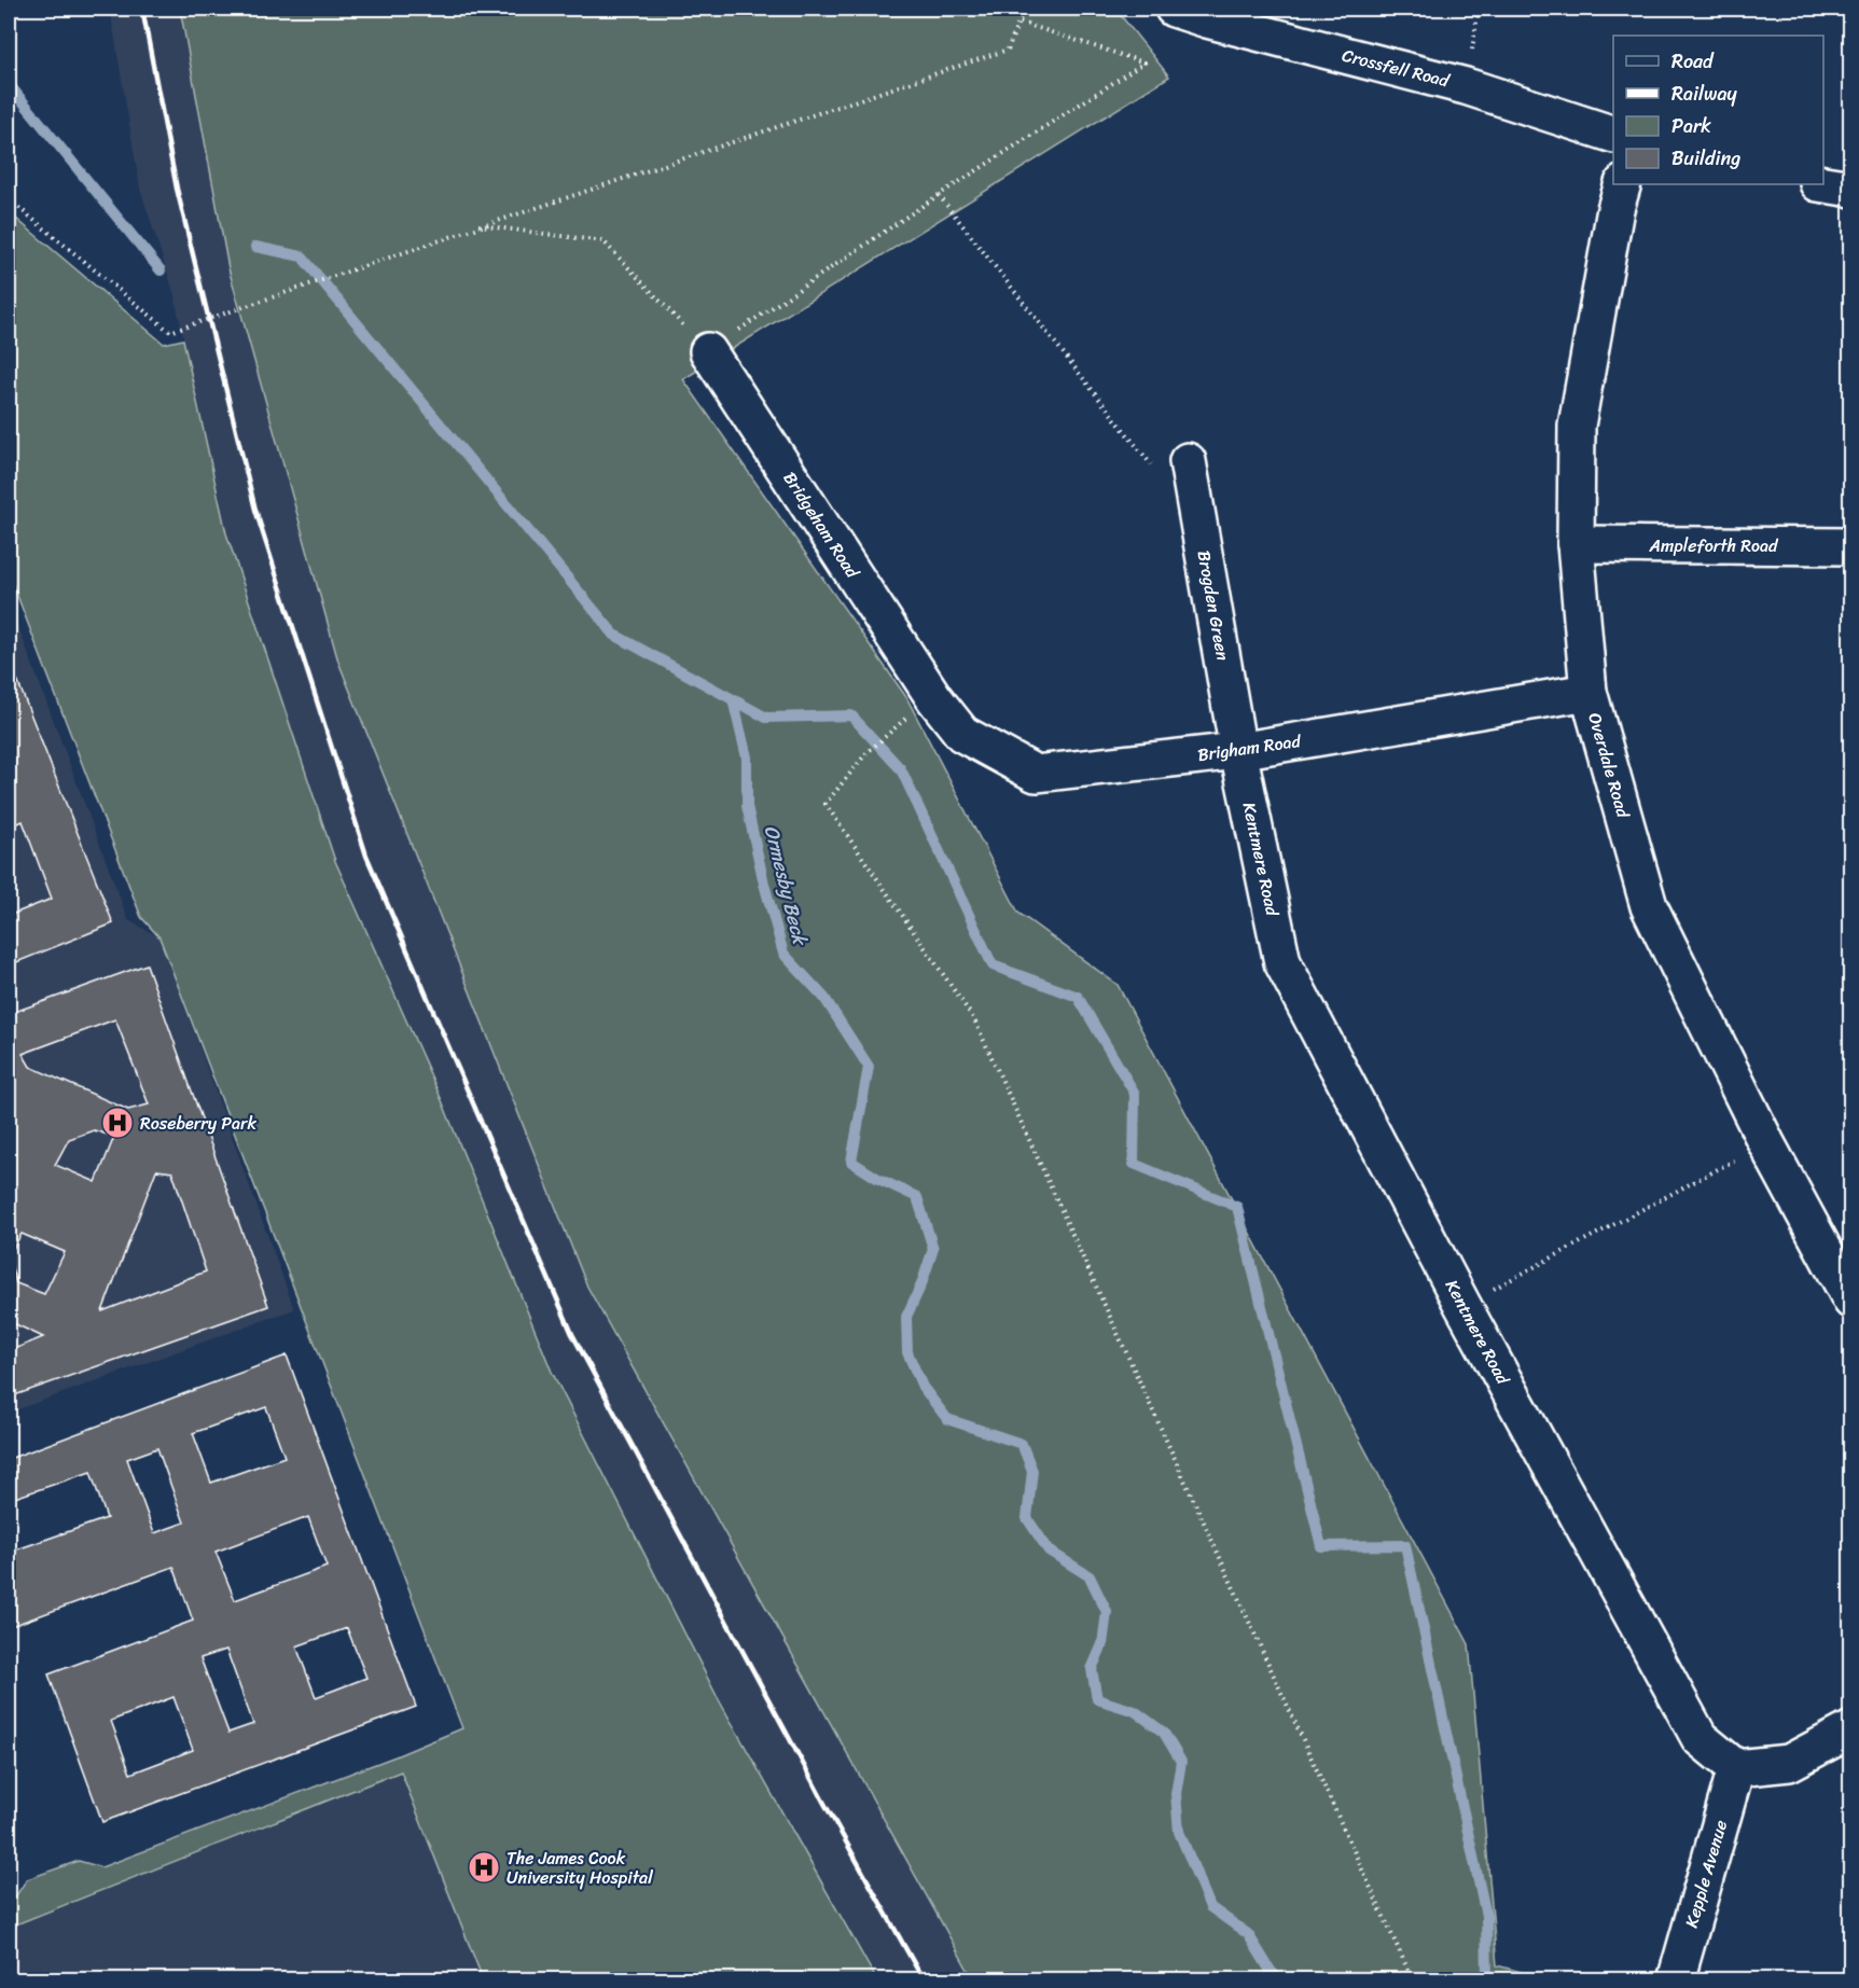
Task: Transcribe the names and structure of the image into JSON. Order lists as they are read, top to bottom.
{
  "streets": {
    "street": [
      "Crossfell Road",
      "Bridgeham Road",
      "Ampleforth Road",
      "Brogden Green",
      "Brigham Road",
      "Overdale Road",
      "Kentmere Road",
      "Kepple Avenue"
    ]
  },
  "crossings": [
    ["Bridgeham Road", "Brigham Road"],
    ["Ampleforth Road", "Overdale Road"],
    ["Brogden Green", "Brigham Road"],
    ["Brogden Green", "Kentmere Road"],
    ["Brigham Road", "Overdale Road"],
    ["Brigham Road", "Kentmere Road"],
    ["Kentmere Road", "Kepple Avenue"]
  ],
  "water": ["Ormesby Beck"],
  "places": {
    "hospital": ["Roseberry Park", "The James Cook University Hospital"]
  },
  "legend": [
    "Road",
    "Railway",
    "Park",
    "Building"
  ]
}
